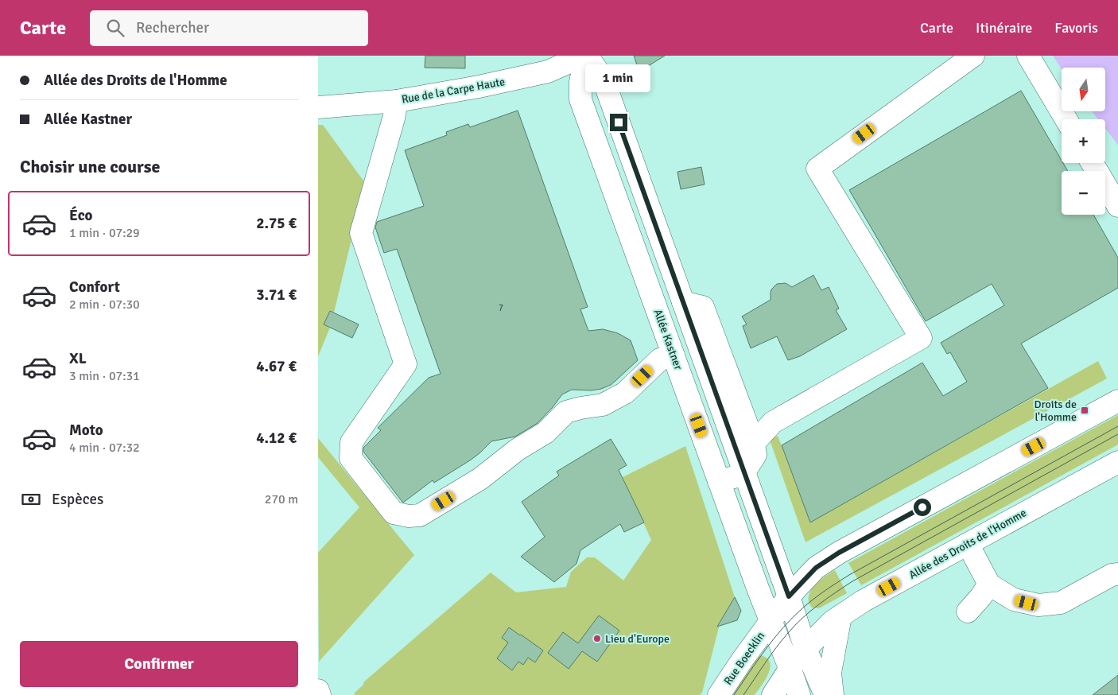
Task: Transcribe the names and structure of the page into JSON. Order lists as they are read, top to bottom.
{
  "streets": {
    "main road": [
      "Rue de la Carpe Haute",
      "Allée Kastner",
      "Allée des Droits de l'Homme",
      "Rue Boecklin"
    ]
  },
  "crossings": [
    ["Rue de la Carpe Haute", "Allée Kastner"],
    ["Allée Kastner", "Allée des Droits de l'Homme"],
    ["Allée Kastner", "Rue Boecklin"]
  ],
  "places": {
    "transit": ["Droits de l'Homme"],
    "other": ["Lieu d'Europe"]
  },
  "house_numbers": ["7"],
  "north": "bottom",
  "page": {
    "header": "Carte",
    "search": "Rechercher",
    "nav": ["Carte", "Itinéraire", "Favoris"],
    "banner": ["Allée des Droits de l'Homme", "Allée Kastner"],
    "bubble": "1 min",
    "map_buttons": ["+", "−"],
    "heading": "Choisir une course",
    "list": [
      {
        "name": "Éco",
        "note": "1 min · 07:29",
        "value": "2.75 €"
      },
      {
        "name": "Confort",
        "note": "2 min · 07:30",
        "value": "3.71 €"
      },
      {
        "name": "XL",
        "note": "3 min · 07:31",
        "value": "4.67 €"
      },
      {
        "name": "Moto",
        "note": "4 min · 07:32",
        "value": "4.12 €"
      }
    ],
    "pay": ["Espèces", "270 m"],
    "buttons": "Confirmer"
  }
}
